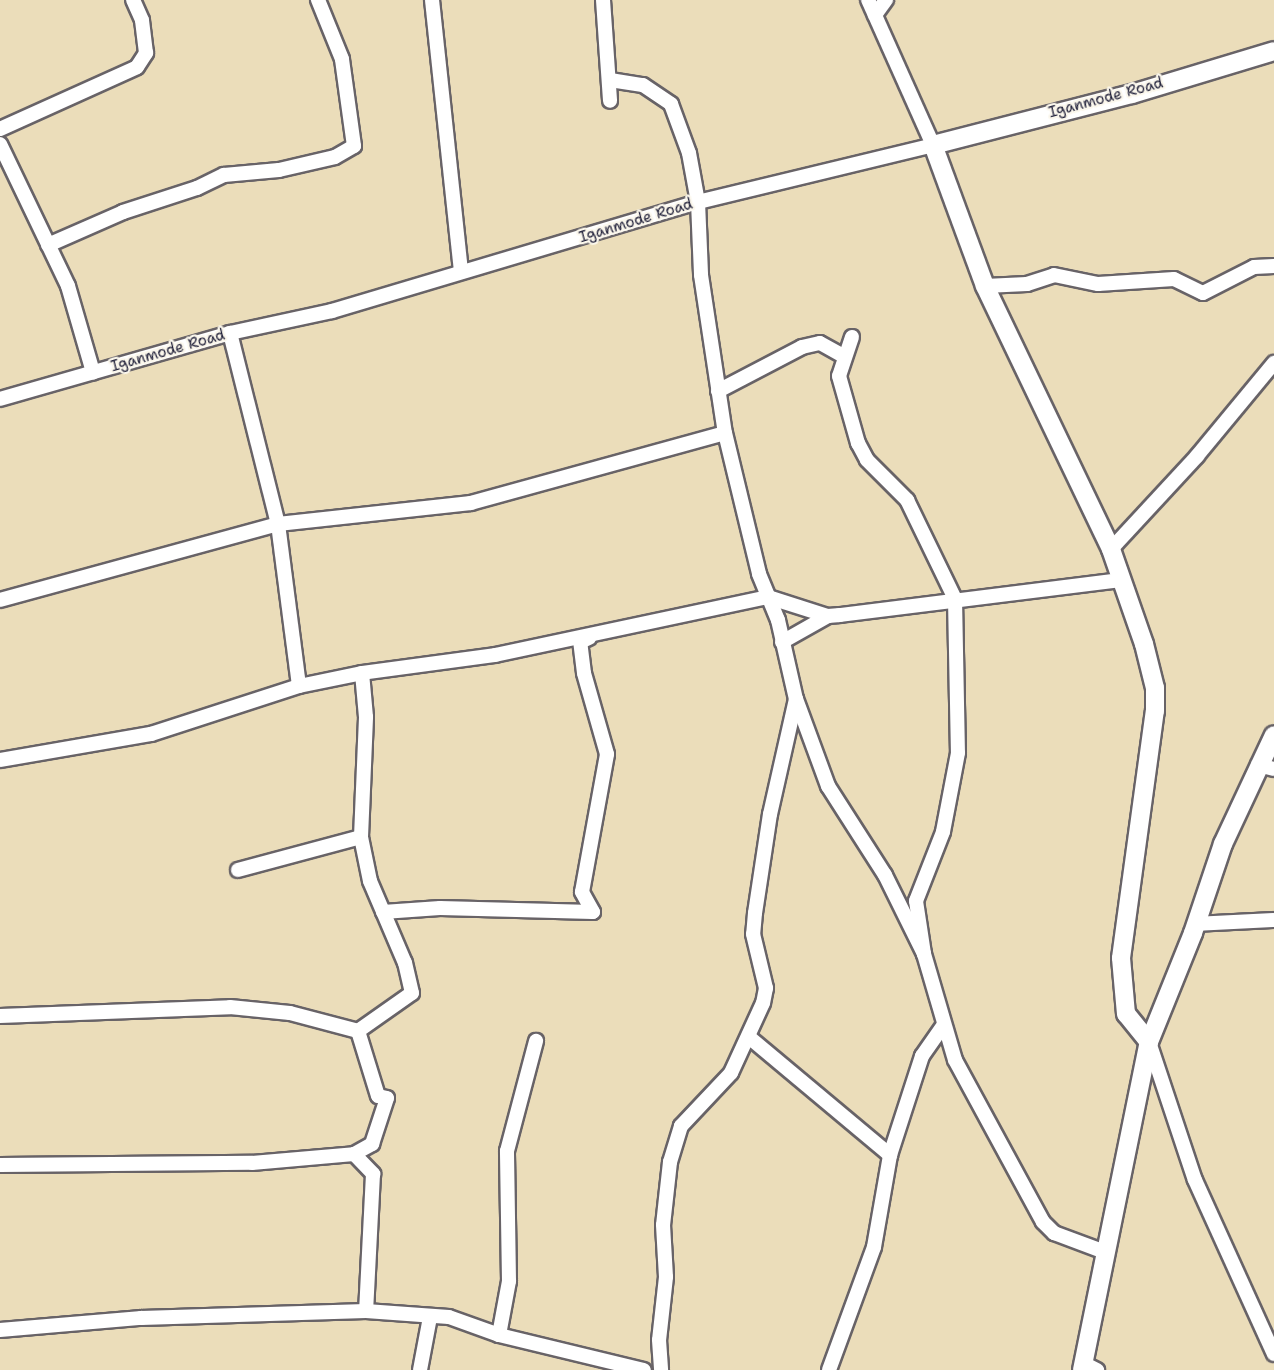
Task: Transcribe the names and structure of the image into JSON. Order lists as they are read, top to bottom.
{
  "streets": {
    "street": ["Iganmode Road"]
  }
}
